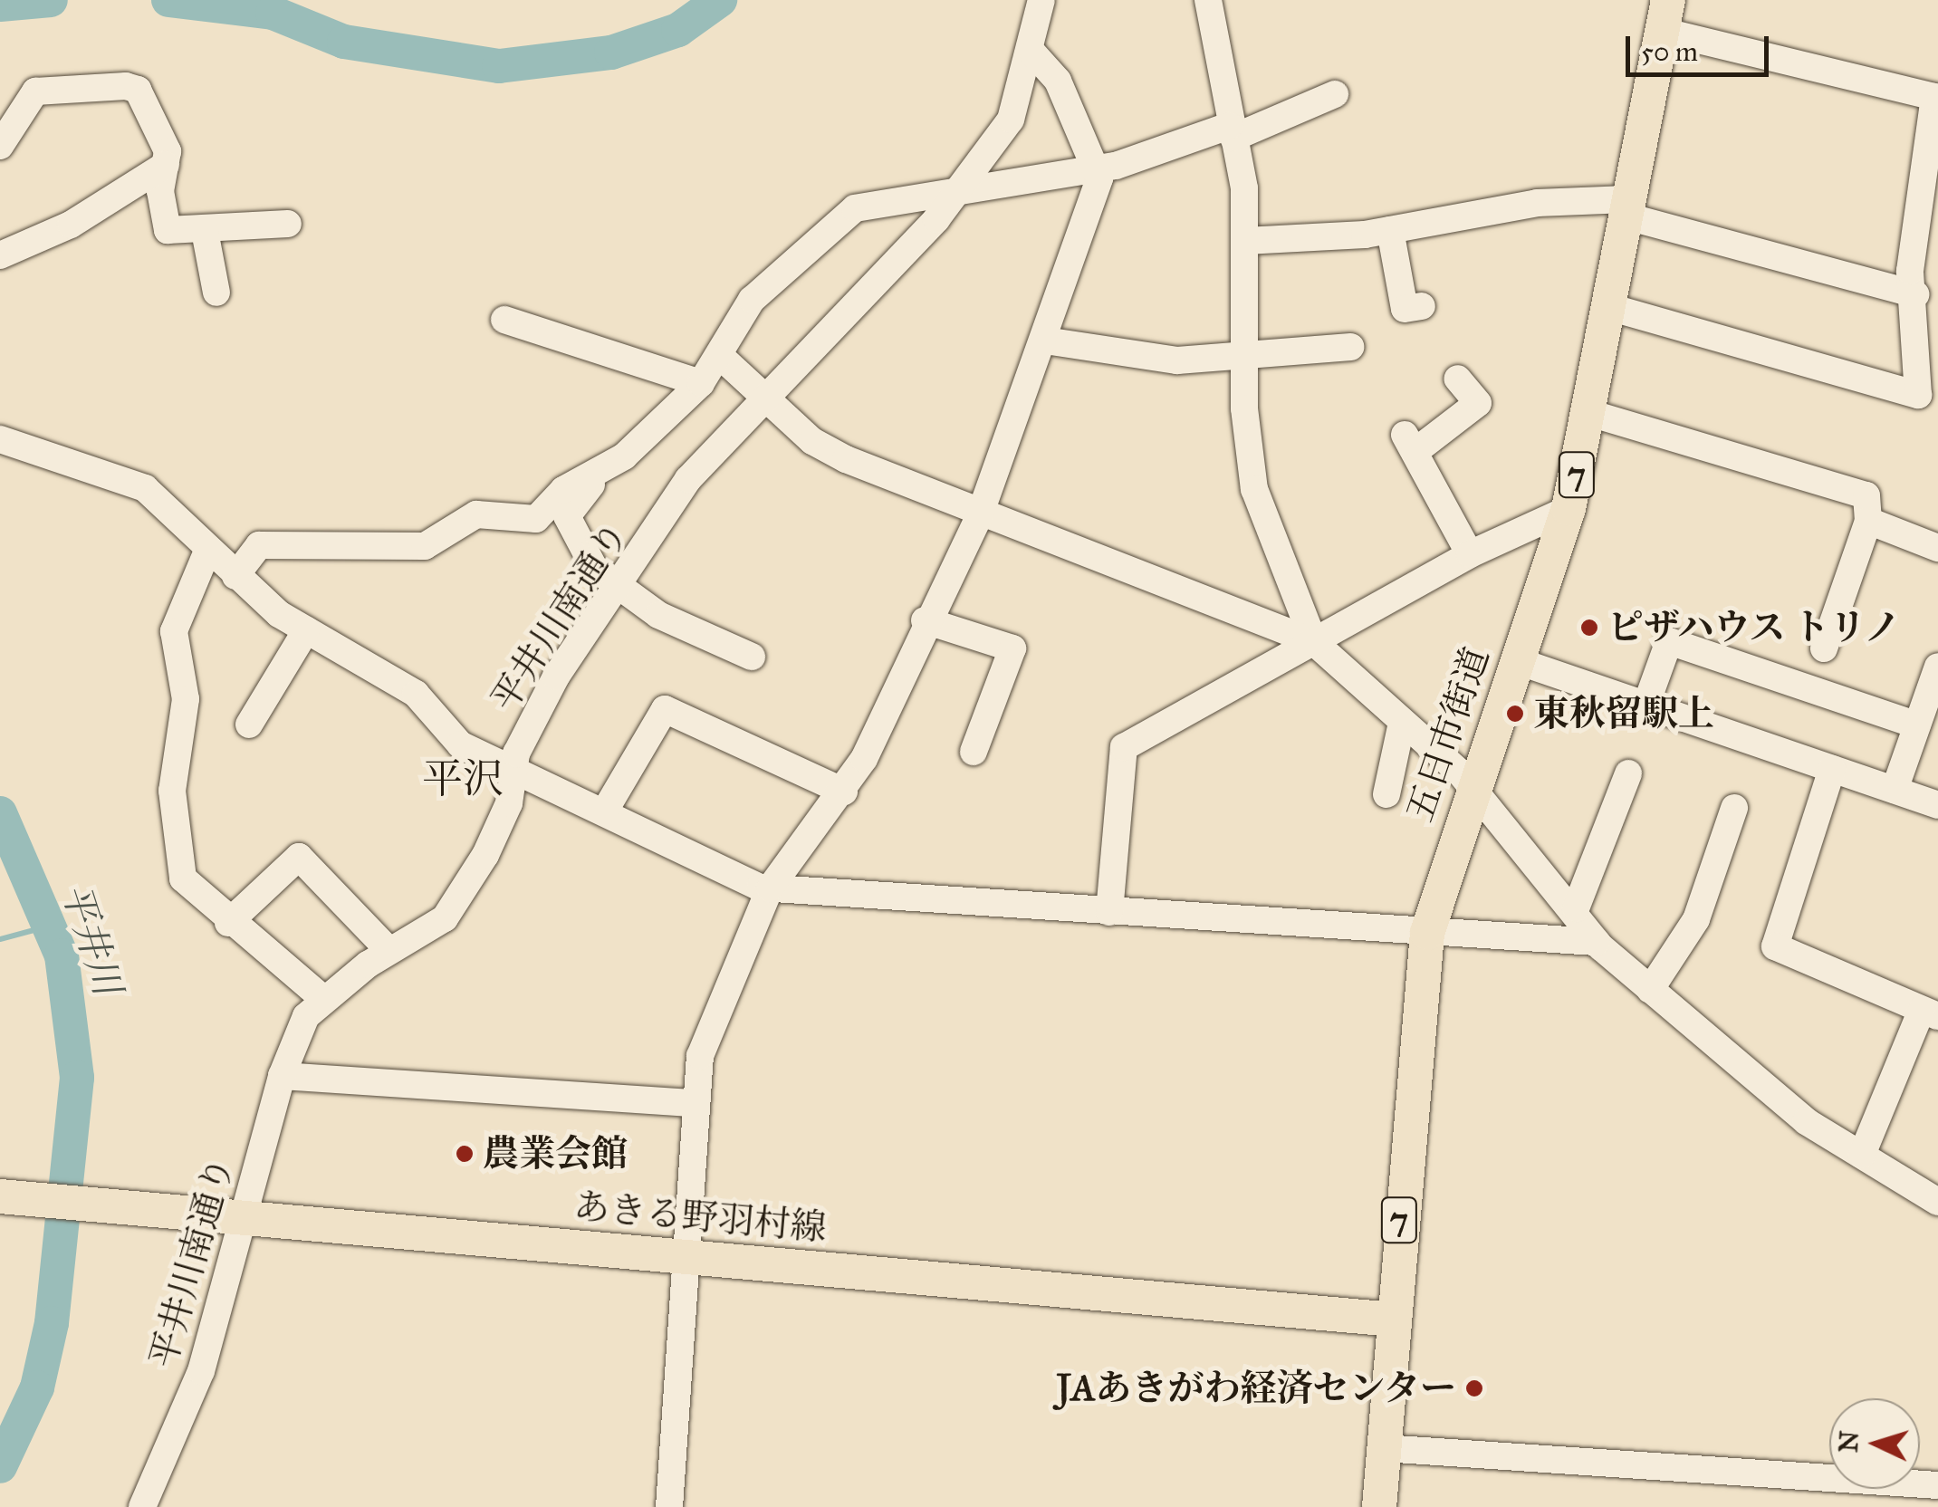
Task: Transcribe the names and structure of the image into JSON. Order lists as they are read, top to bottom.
{
  "streets": {
    "main road": ["7", "五日市街道", "あきる野羽村線"],
    "street": ["平井川南通り"]
  },
  "crossings": [
    ["平井川南通り", "あきる野羽村線"],
    ["五日市街道", "あきる野羽村線"]
  ],
  "districts": ["平沢"],
  "water": ["平井川"],
  "places": [
    "ピザハウス トリノ",
    "東秋留駅上",
    "農業会館",
    "JAあきがわ経済センター"
  ],
  "scale_bar": "50 m",
  "north": "left"
}
